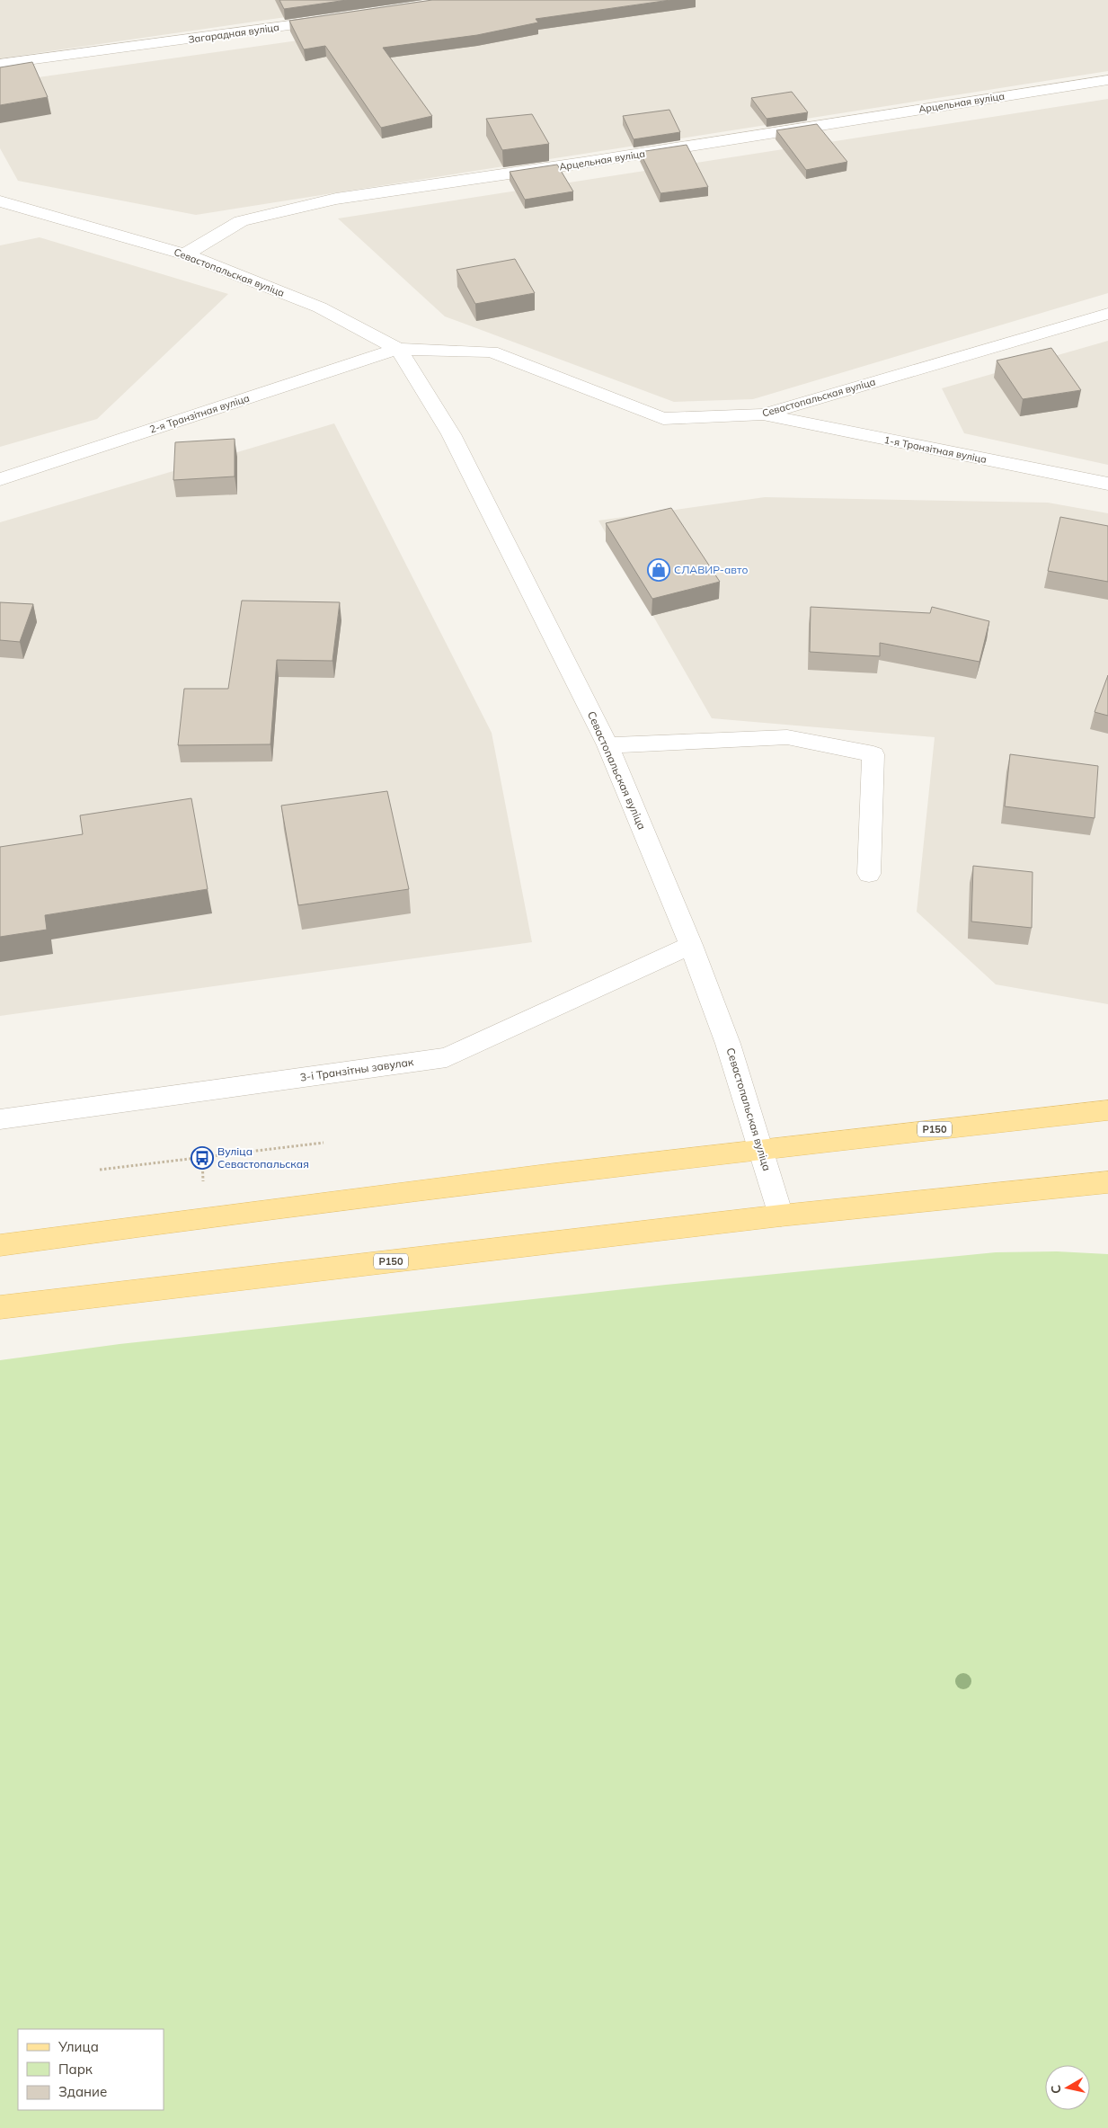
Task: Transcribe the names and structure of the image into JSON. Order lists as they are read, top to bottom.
{
  "streets": {
    "main road": ["Р150"],
    "street": [
      "Загарадная вуліца",
      "Арцельная вуліца",
      "Севастопальская вуліца",
      "2-я Транзітная вуліца",
      "1-я Транзітная вуліца",
      "3-і Транзітны завулак"
    ]
  },
  "crossings": [
    ["Арцельная вуліца", "Севастопальская вуліца"],
    ["Севастопальская вуліца", "2-я Транзітная вуліца"],
    ["Севастопальская вуліца", "1-я Транзітная вуліца"],
    ["Севастопальская вуліца", "3-і Транзітны завулак"],
    ["Севастопальская вуліца", "Р150"]
  ],
  "places": {
    "shop": ["СЛАВИР-авто"],
    "bus stop": ["Вуліца Севастопальская"]
  },
  "legend": ["Улица", "Парк", "Здание"],
  "north": "left"
}
